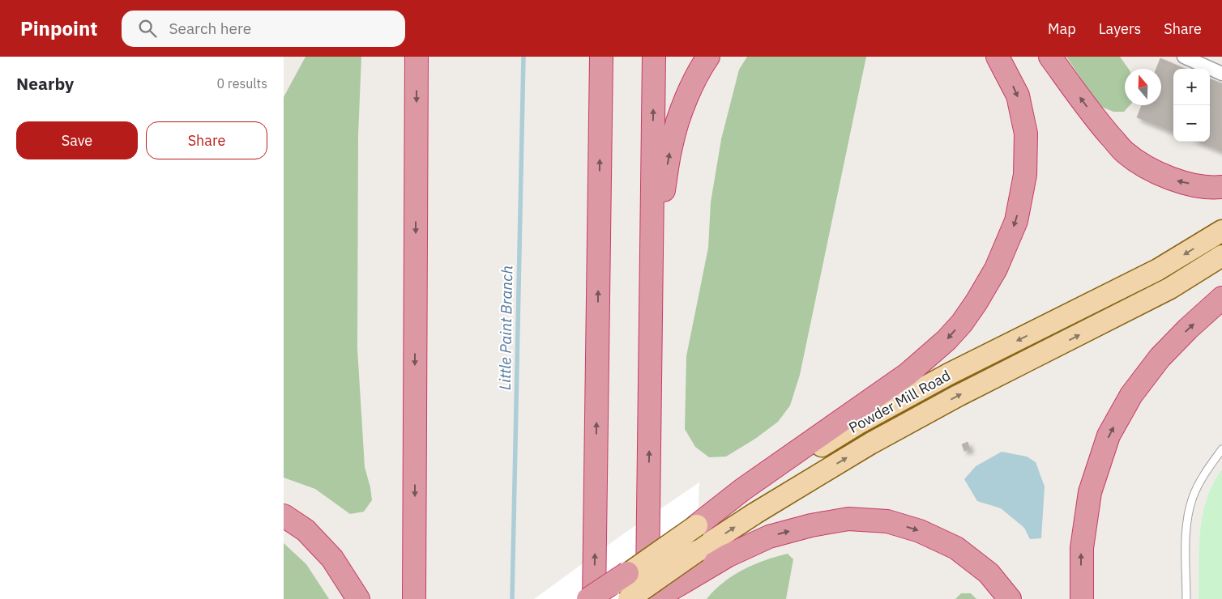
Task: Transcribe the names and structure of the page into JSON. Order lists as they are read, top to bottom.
{
  "streets": {
    "main road": ["Powder Mill Road"]
  },
  "water": ["Little Paint Branch"],
  "north": "top",
  "page": {
    "header": "Pinpoint",
    "search": "Search here",
    "nav": ["Map", "Layers", "Share"],
    "heading": ["Nearby", "0 results"],
    "map_buttons": ["+", "−"],
    "buttons": ["Save", "Share"]
  }
}
